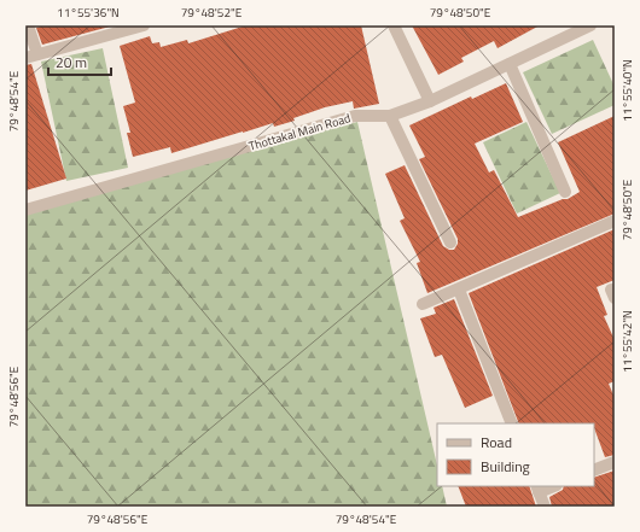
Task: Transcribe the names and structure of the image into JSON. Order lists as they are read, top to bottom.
{
  "streets": {
    "street": ["Thottakal Main Road"]
  },
  "legend": ["Road", "Building"],
  "scale_bar": "20 m",
  "coordinates": [
    "11°55'36\"N",
    "79°48'52\"E",
    "79°48'50\"E",
    "11°55'40\"N",
    "79°48'54\"E",
    "11°55'42\"N",
    "79°48'56\"E"
  ]
}
